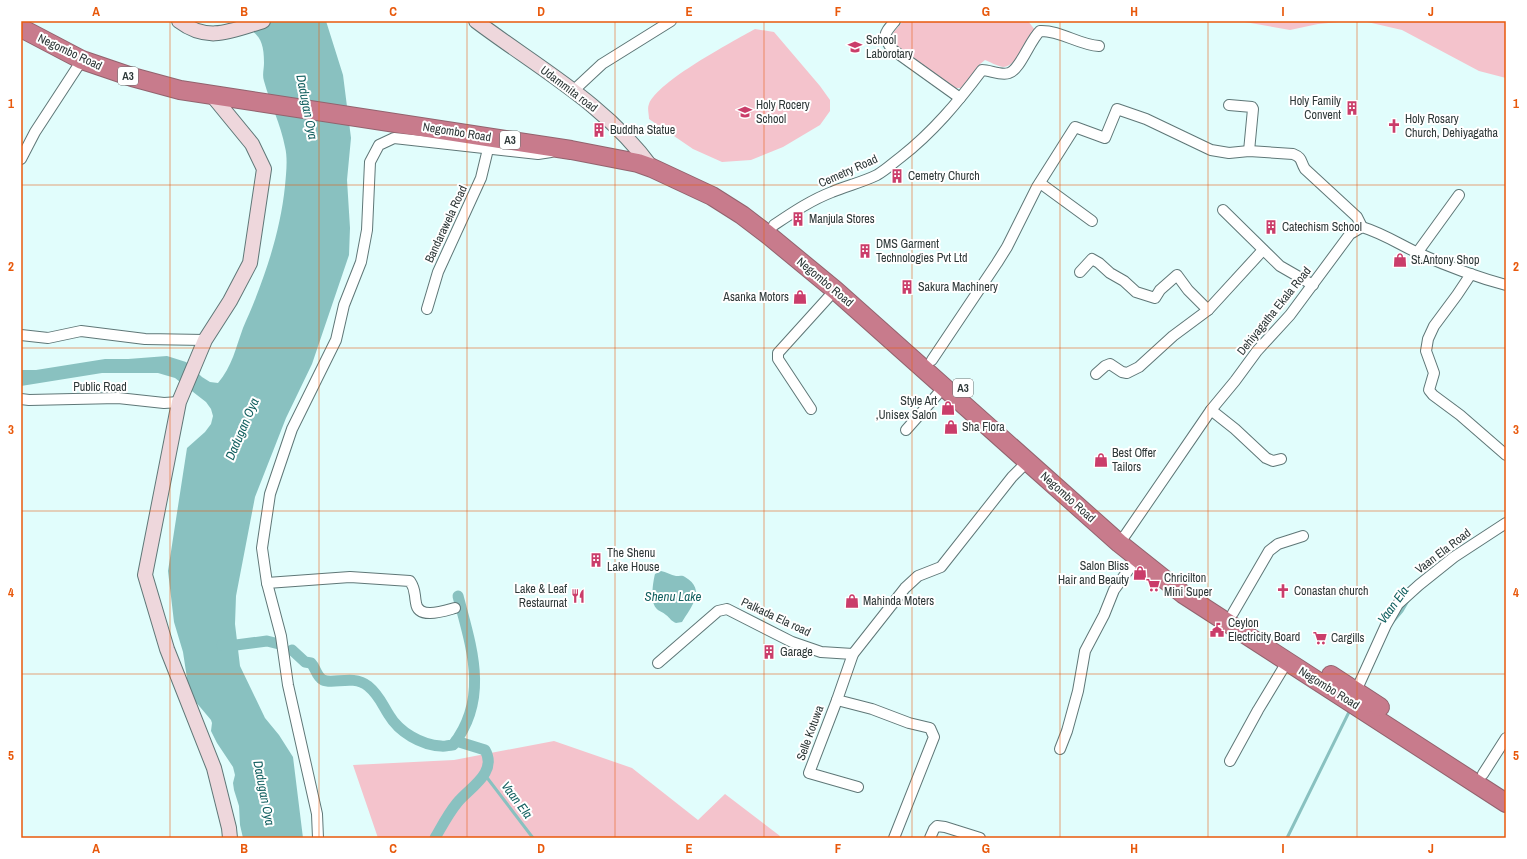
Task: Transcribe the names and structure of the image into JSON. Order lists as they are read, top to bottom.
{
  "streets": {
    "highway": ["Negombo Road", "A3"],
    "street": [
      "Udammita road",
      "Cemetry Road",
      "Bandarawela Road",
      "Dehiyagatha Ekala Road",
      "Public Road",
      "Vaan Ela Road",
      "Palkada Ela road",
      "Selle Kotuwa"
    ]
  },
  "crossings": [
    ["Negombo Road", "Udammita road"],
    ["Negombo Road", "Cemetry Road"],
    ["Negombo Road", "Dehiyagatha Ekala Road"],
    ["Negombo Road", "Vaan Ela Road"]
  ],
  "water": ["Dadugan Oya", "Shenu Lake", "Vaan Ela"],
  "places": {
    "school or university": ["School Laborotary", "Holy Rocery School"],
    "building": [
      "Holy Family Convent",
      "Buddha Statue",
      "Cemetry Church",
      "Manjula Stores",
      "Catechism School",
      "DMS Garment Technologies Pvt Ltd",
      "Sakura Machinery",
      "The Shenu Lake House",
      "Garage"
    ],
    "church": ["Holy Rosary Church, Dehiyagatha", "Conastan church"],
    "shop": [
      "St.Antony Shop",
      "Asanka Motors",
      "Style Art ,Unisex Salon",
      "Sha Flora",
      "Best Offer Tailors",
      "Salon Bliss Hair and Beauty",
      "Mahinda Moters"
    ],
    "supermarket": ["Chricilton Mini Super", "Cargills"],
    "restaurant": ["Lake & Leaf Restaurnat"],
    "public building": ["Ceylon Electricity Board"]
  },
  "grid": {
    "columns": [
      "A",
      "B",
      "C",
      "D",
      "E",
      "F",
      "G",
      "H",
      "I",
      "J"
    ],
    "rows": [
      "1",
      "2",
      "3",
      "4",
      "5"
    ]
  }
}
